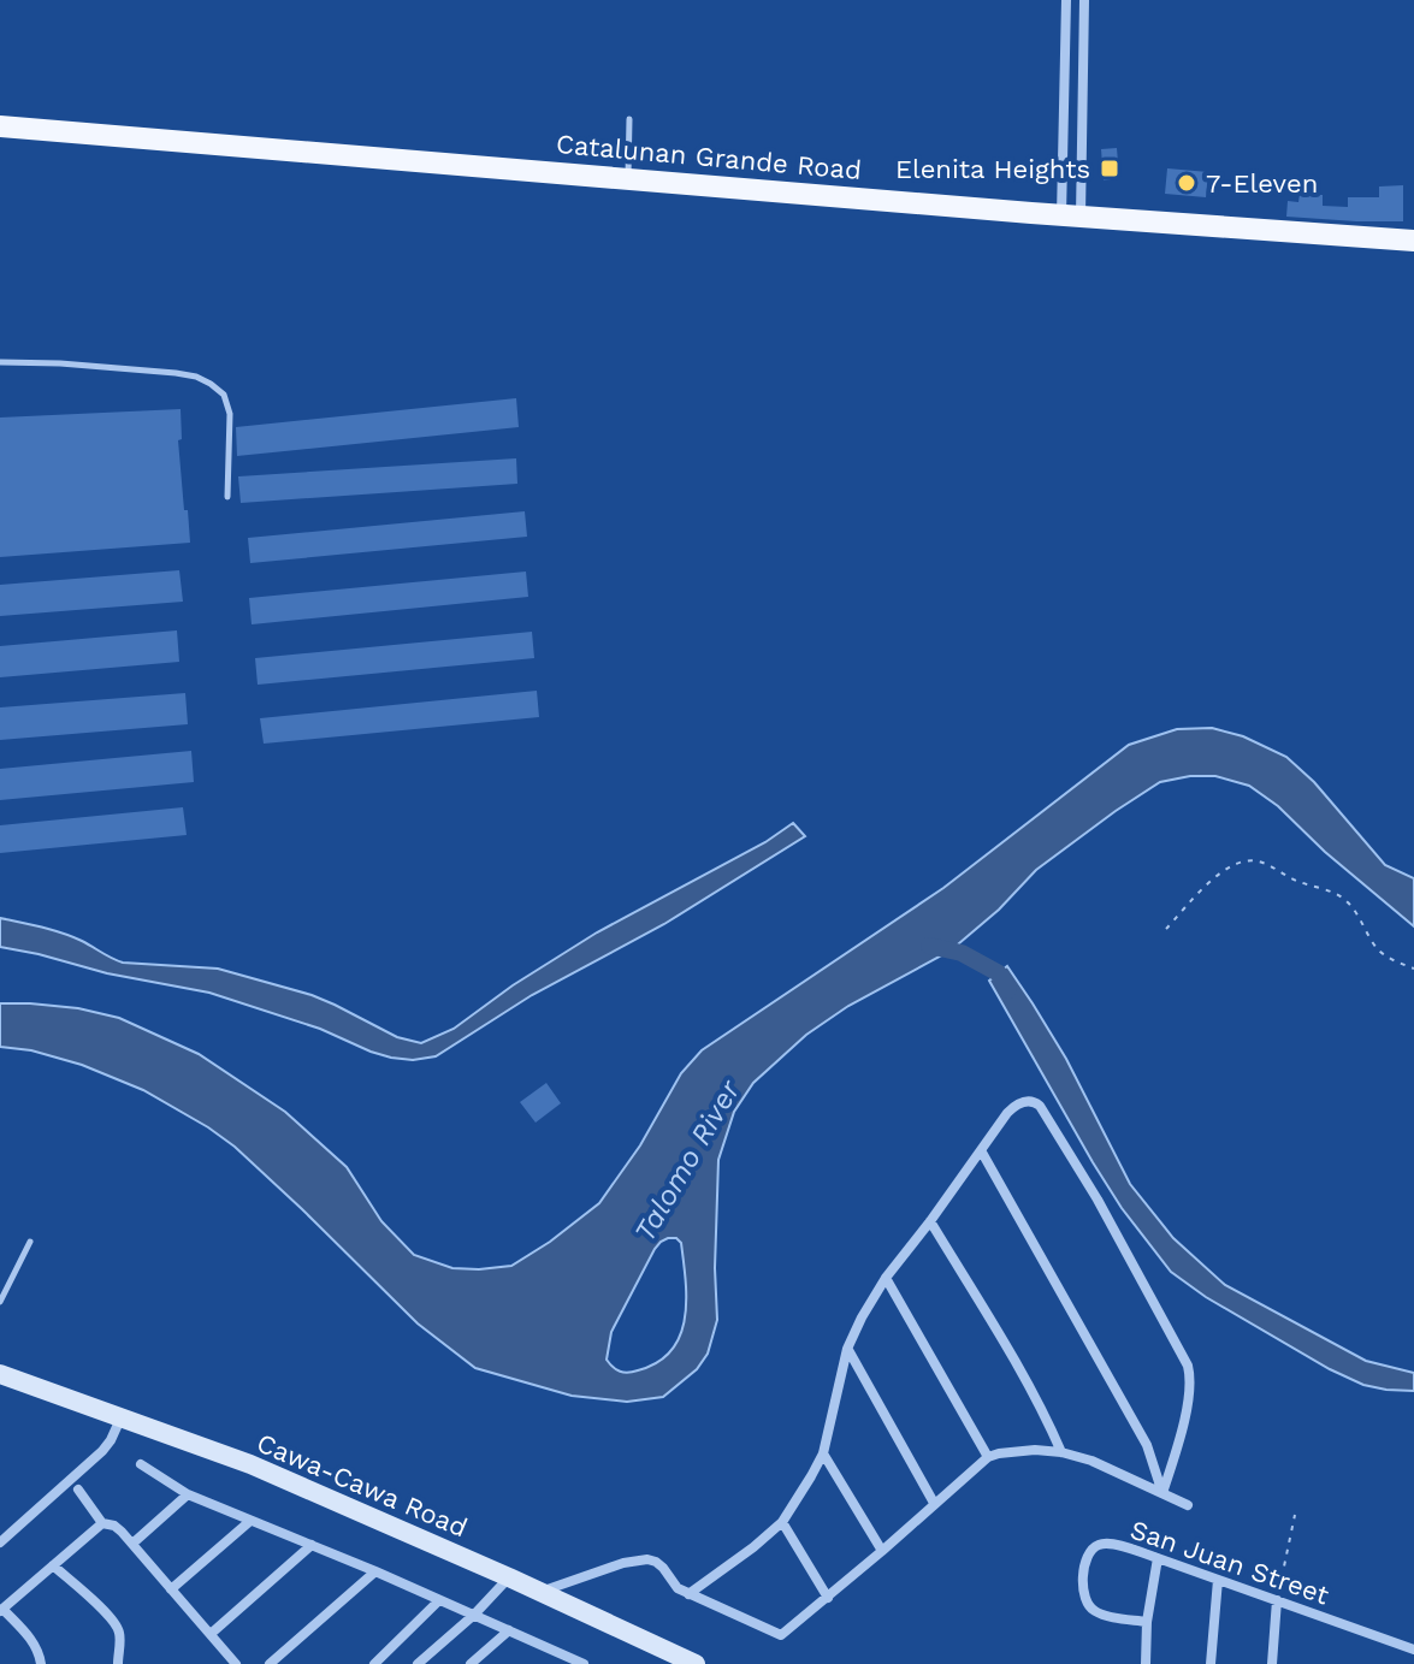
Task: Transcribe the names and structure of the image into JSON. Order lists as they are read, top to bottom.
{
  "streets": {
    "main road": ["Catalunan Grande Road"],
    "street": ["Cawa-Cawa Road", "San Juan Street"]
  },
  "water": ["Talomo River"],
  "places": {
    "transit": ["Elenita Heights"],
    "other": ["7-Eleven"]
  }
}
